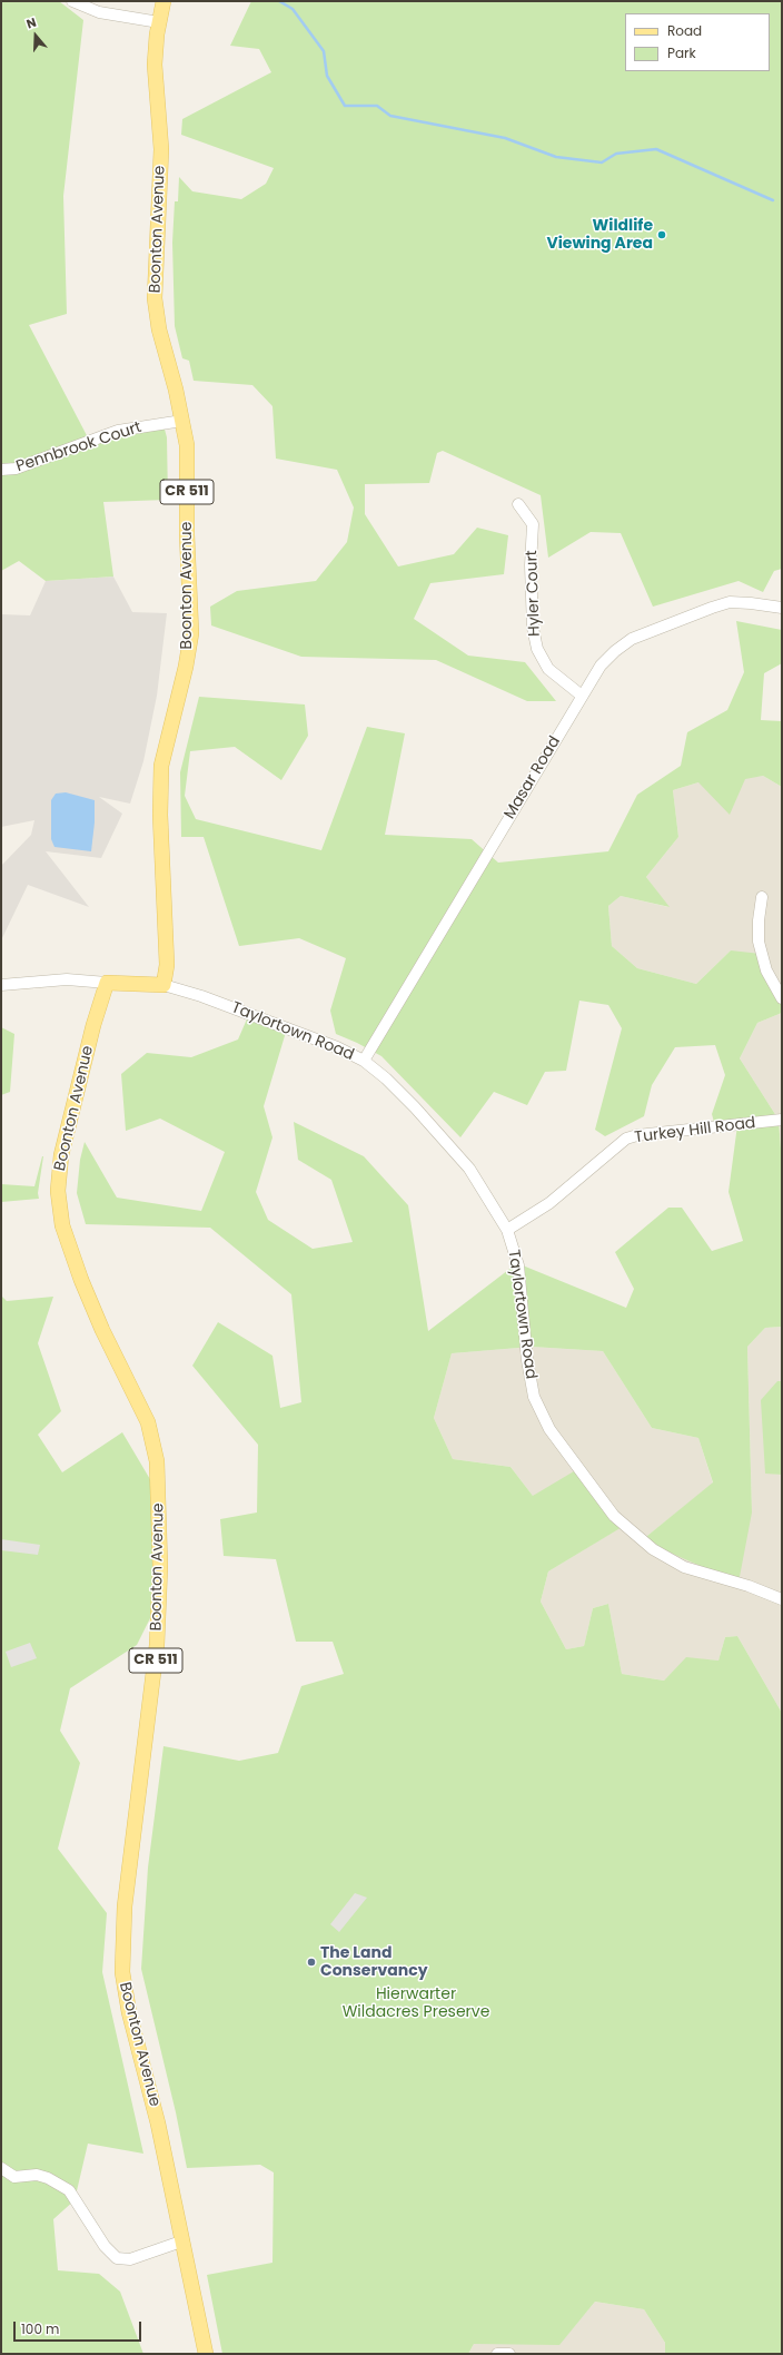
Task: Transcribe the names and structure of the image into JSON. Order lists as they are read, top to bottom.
{
  "streets": {
    "main road": ["Boonton Avenue", "CR 511"],
    "street": [
      "Pennbrook Court",
      "Hyler Court",
      "Masar Road",
      "Taylortown Road",
      "Turkey Hill Road"
    ]
  },
  "crossings": [
    ["Boonton Avenue", "Pennbrook Court"],
    ["Boonton Avenue", "Taylortown Road"],
    ["Hyler Court", "Masar Road"],
    ["Masar Road", "Taylortown Road"],
    ["Taylortown Road", "Turkey Hill Road"]
  ],
  "parks": ["Hierwarter Wildacres Preserve"],
  "places": ["Wildlife Viewing Area", "The Land Conservancy"],
  "legend": ["Road", "Park"],
  "scale_bar": "100 m",
  "north": "top"
}
